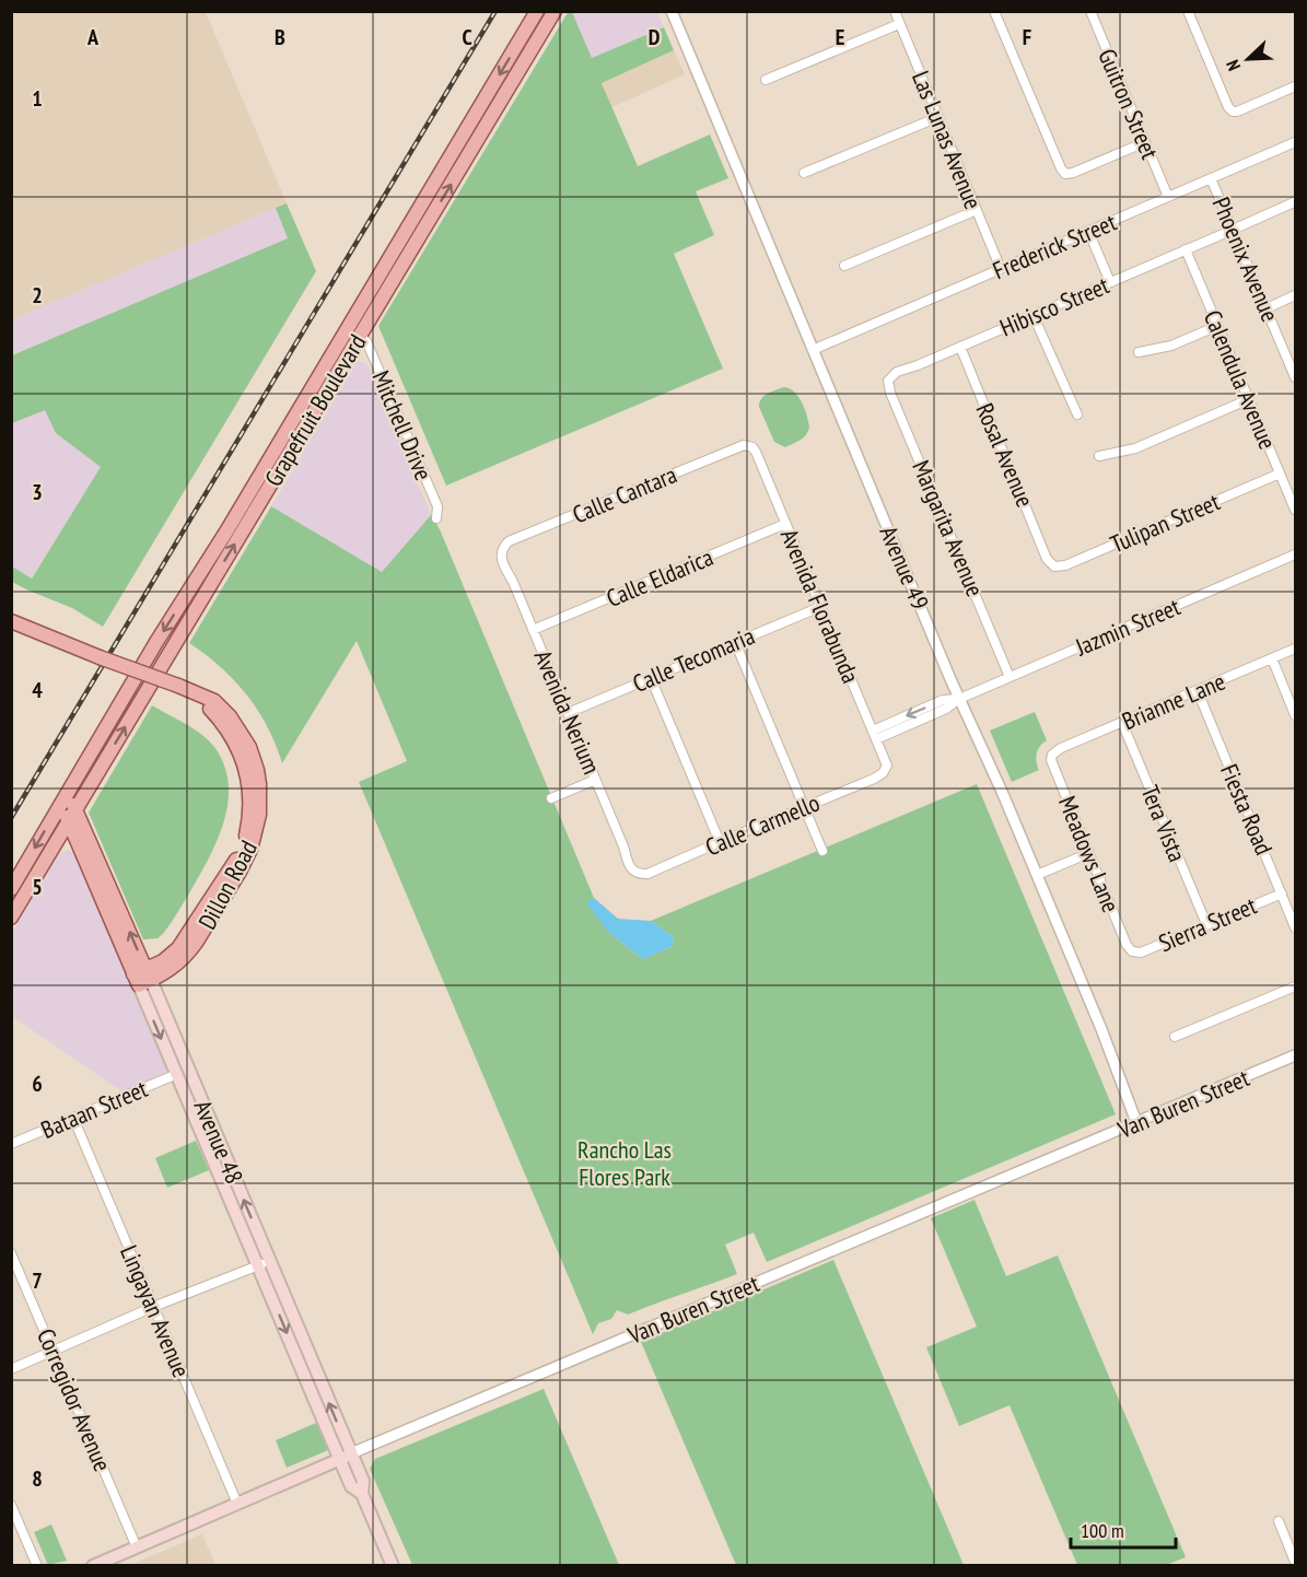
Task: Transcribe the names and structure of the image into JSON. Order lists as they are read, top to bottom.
{
  "streets": {
    "main road": [
      "Grapefruit Boulevard",
      "Dillon Road",
      "Van Buren Street",
      "Avenue 48"
    ],
    "street": [
      "Guitron Street",
      "Las Lunas Avenue",
      "Frederick Street",
      "Phoenix Avenue",
      "Hibisco Street",
      "Calendula Avenue",
      "Mitchell Drive",
      "Rosal Avenue",
      "Calle Cantara",
      "Tulipan Street",
      "Margarita Avenue",
      "Avenue 49",
      "Calle Eldarica",
      "Avenida Florabunda",
      "Jazmin Street",
      "Calle Tecomaria",
      "Brianne Lane",
      "Avenida Nerium",
      "Fiesta Road",
      "Tera Vista",
      "Calle Carmello",
      "Meadows Lane",
      "Sierra Street",
      "Bataan Street",
      "Lingayan Avenue",
      "Corregidor Avenue"
    ]
  },
  "crossings": [
    ["Guitron Street", "Frederick Street"],
    ["Las Lunas Avenue", "Frederick Street"],
    ["Frederick Street", "Phoenix Avenue"],
    ["Frederick Street", "Avenue 49"],
    ["Hibisco Street", "Calendula Avenue"],
    ["Hibisco Street", "Rosal Avenue"],
    ["Hibisco Street", "Margarita Avenue"],
    ["Calendula Avenue", "Tulipan Street"],
    ["Grapefruit Boulevard", "Mitchell Drive"],
    ["Grapefruit Boulevard", "Avenue 48"],
    ["Rosal Avenue", "Tulipan Street"],
    ["Calle Cantara", "Avenida Florabunda"],
    ["Calle Cantara", "Avenida Nerium"],
    ["Margarita Avenue", "Jazmin Street"],
    ["Avenue 49", "Jazmin Street"],
    ["Avenue 49", "Van Buren Street"],
    ["Calle Eldarica", "Avenida Florabunda"],
    ["Calle Eldarica", "Avenida Nerium"],
    ["Avenida Florabunda", "Jazmin Street"],
    ["Avenida Florabunda", "Calle Tecomaria"],
    ["Avenida Florabunda", "Calle Carmello"],
    ["Calle Tecomaria", "Avenida Nerium"],
    ["Brianne Lane", "Fiesta Road"],
    ["Brianne Lane", "Tera Vista"],
    ["Brianne Lane", "Meadows Lane"],
    ["Avenida Nerium", "Calle Carmello"],
    ["Fiesta Road", "Sierra Street"],
    ["Tera Vista", "Sierra Street"],
    ["Meadows Lane", "Sierra Street"],
    ["Dillon Road", "Avenue 48"],
    ["Van Buren Street", "Avenue 48"],
    ["Van Buren Street", "Lingayan Avenue"],
    ["Van Buren Street", "Corregidor Avenue"],
    ["Bataan Street", "Avenue 48"],
    ["Bataan Street", "Lingayan Avenue"]
  ],
  "parks": ["Rancho Las Flores Park"],
  "scale_bar": "100 m",
  "north": "bottom left",
  "grid": {
    "columns": [
      "A",
      "B",
      "C",
      "D",
      "E",
      "F"
    ],
    "rows": [
      "1",
      "2",
      "3",
      "4",
      "5",
      "6",
      "7",
      "8"
    ]
  }
}
